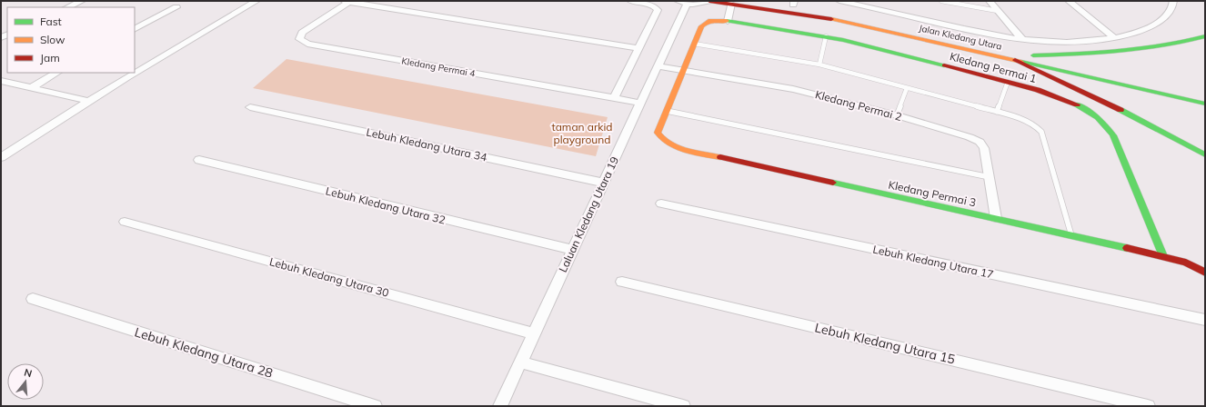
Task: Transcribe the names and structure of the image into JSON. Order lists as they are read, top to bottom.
{
  "streets": {
    "main road": ["Jalan Kledang Utara", "Kledang Permai 1", "Kledang Permai 3"],
    "street": [
      "Kledang Permai 4",
      "Kledang Permai 2",
      "Lebuh Kledang Utara 34",
      "Lebuh Kledang Utara 32",
      "Laluan Kledang Utara 19",
      "Lebuh Kledang Utara 17",
      "Lebuh Kledang Utara 30",
      "Lebuh Kledang Utara 15",
      "Lebuh Kledang Utara 28"
    ]
  },
  "crossings": [
    ["Kledang Permai 4", "Laluan Kledang Utara 19"],
    ["Kledang Permai 1", "Kledang Permai 3"],
    ["Kledang Permai 2", "Kledang Permai 3"],
    ["Kledang Permai 2", "Laluan Kledang Utara 19"],
    ["Lebuh Kledang Utara 34", "Laluan Kledang Utara 19"],
    ["Lebuh Kledang Utara 32", "Laluan Kledang Utara 19"],
    ["Laluan Kledang Utara 19", "Lebuh Kledang Utara 30"]
  ],
  "parks": ["taman arkid playground"],
  "legend": ["Fast", "Slow", "Jam"],
  "north": "top"
}
